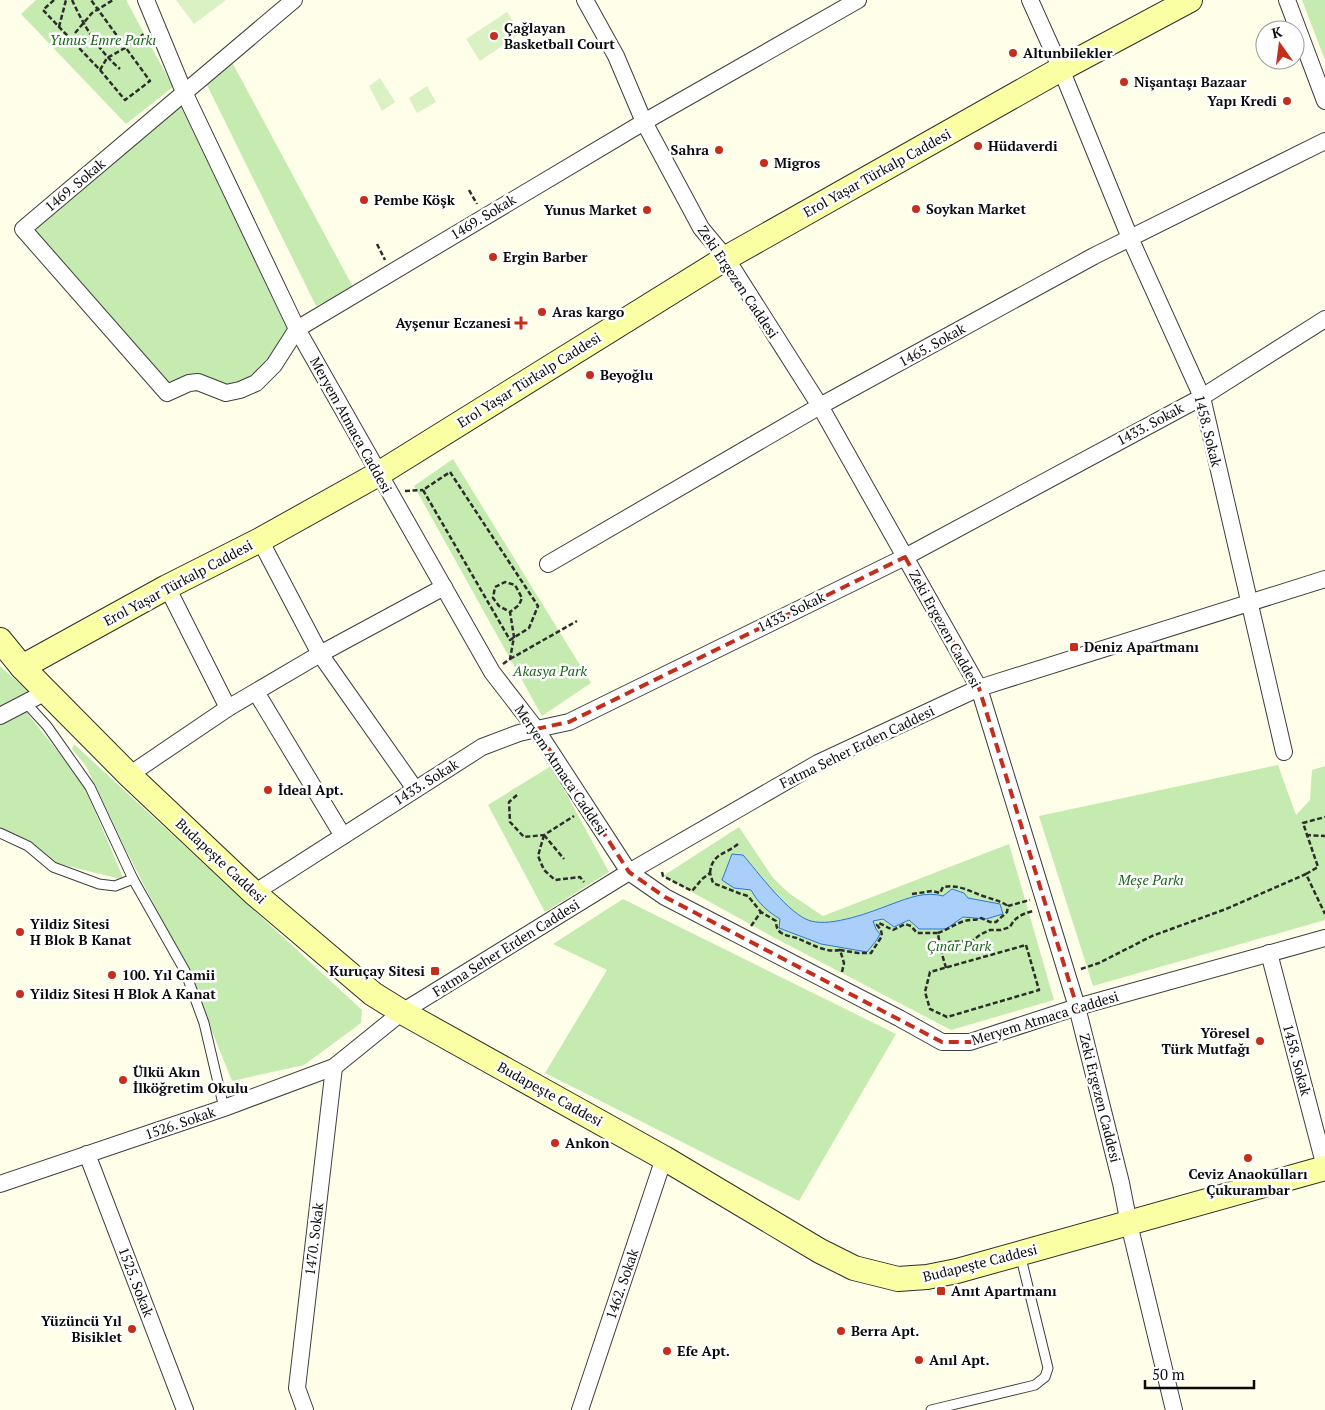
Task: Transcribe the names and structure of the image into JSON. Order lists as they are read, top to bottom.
{
  "streets": {
    "street": [
      "Erol Yaşar Türkalp Caddesi",
      "1469. Sokak",
      "Zeki Ergezen Caddesi",
      "1465. Sokak",
      "1433. Sokak",
      "Meryem Atmaca Caddesi",
      "1458. Sokak",
      "Fatma Seher Erden Caddesi",
      "Budapeşte Caddesi",
      "1526. Sokak",
      "1470. Sokak",
      "1525. Sokak",
      "1462. Sokak"
    ]
  },
  "crossings": [
    ["Erol Yaşar Türkalp Caddesi", "Zeki Ergezen Caddesi"],
    ["Erol Yaşar Türkalp Caddesi", "Meryem Atmaca Caddesi"],
    ["Erol Yaşar Türkalp Caddesi", "1458. Sokak"],
    ["Erol Yaşar Türkalp Caddesi", "Budapeşte Caddesi"],
    ["1469. Sokak", "Zeki Ergezen Caddesi"],
    ["1469. Sokak", "Meryem Atmaca Caddesi"],
    ["Zeki Ergezen Caddesi", "1465. Sokak"],
    ["Zeki Ergezen Caddesi", "1433. Sokak"],
    ["Zeki Ergezen Caddesi", "Meryem Atmaca Caddesi"],
    ["Zeki Ergezen Caddesi", "Fatma Seher Erden Caddesi"],
    ["Zeki Ergezen Caddesi", "Budapeşte Caddesi"],
    ["1465. Sokak", "1458. Sokak"],
    ["1433. Sokak", "Meryem Atmaca Caddesi"],
    ["1433. Sokak", "1458. Sokak"],
    ["1433. Sokak", "Budapeşte Caddesi"],
    ["Meryem Atmaca Caddesi", "1458. Sokak"],
    ["Meryem Atmaca Caddesi", "Fatma Seher Erden Caddesi"],
    ["1458. Sokak", "Fatma Seher Erden Caddesi"],
    ["1458. Sokak", "Budapeşte Caddesi"],
    ["Fatma Seher Erden Caddesi", "Budapeşte Caddesi"],
    ["Fatma Seher Erden Caddesi", "1526. Sokak"],
    ["Budapeşte Caddesi", "1526. Sokak"],
    ["Budapeşte Caddesi", "1462. Sokak"],
    ["1526. Sokak", "1470. Sokak"],
    ["1526. Sokak", "1525. Sokak"]
  ],
  "parks": [
    "Yunus Emre Parkı",
    "Akasya Park",
    "Meşe Parkı",
    "Çınar Park"
  ],
  "places": {
    "other": [
      "Çağlayan Basketball Court",
      "Altunbilekler",
      "Nişantaşı Bazaar",
      "Yapı Kredi",
      "Hüdaverdi",
      "Sahra",
      "Migros",
      "Pembe Köşk",
      "Soykan Market",
      "Yunus Market",
      "Ergin Barber",
      "Aras kargo",
      "Beyoğlu",
      "İdeal Apt.",
      "Yildiz Sitesi H Blok B Kanat",
      "100. Yıl Camii",
      "Yildiz Sitesi H Blok A Kanat",
      "Yöresel Türk Mutfağı",
      "Ülkü Akın İlköğretim Okulu",
      "Ankon",
      "Ceviz Anaokulları Çukurambar",
      "Yüzüncü Yıl Bisiklet",
      "Berra Apt.",
      "Efe Apt.",
      "Anıl Apt."
    ],
    "health": ["Ayşenur Eczanesi"],
    "transit": ["Deniz Apartmanı", "Kuruçay Sitesi", "Anıt Apartmanı"]
  },
  "scale_bar": "50 m",
  "north": "top"
}
